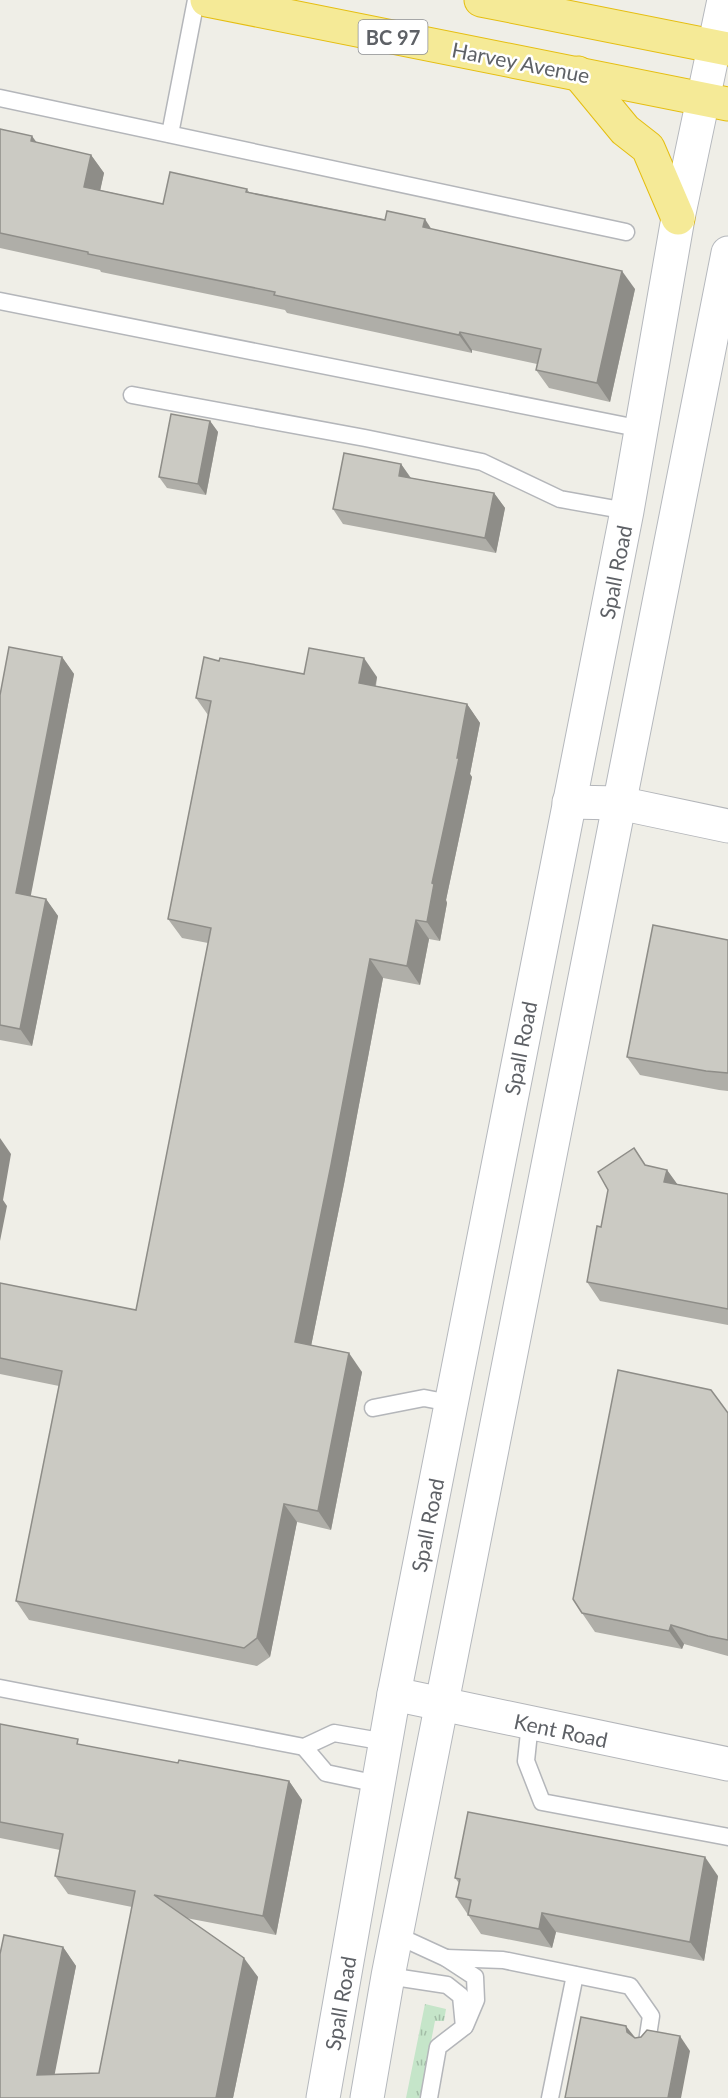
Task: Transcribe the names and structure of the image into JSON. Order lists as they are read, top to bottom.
{
  "streets": {
    "highway": ["BC 97", "Harvey Avenue"],
    "main road": ["Spall Road", "Kent Road"]
  },
  "crossings": [
    ["Harvey Avenue", "Spall Road"],
    ["Spall Road", "Kent Road"]
  ]
}
